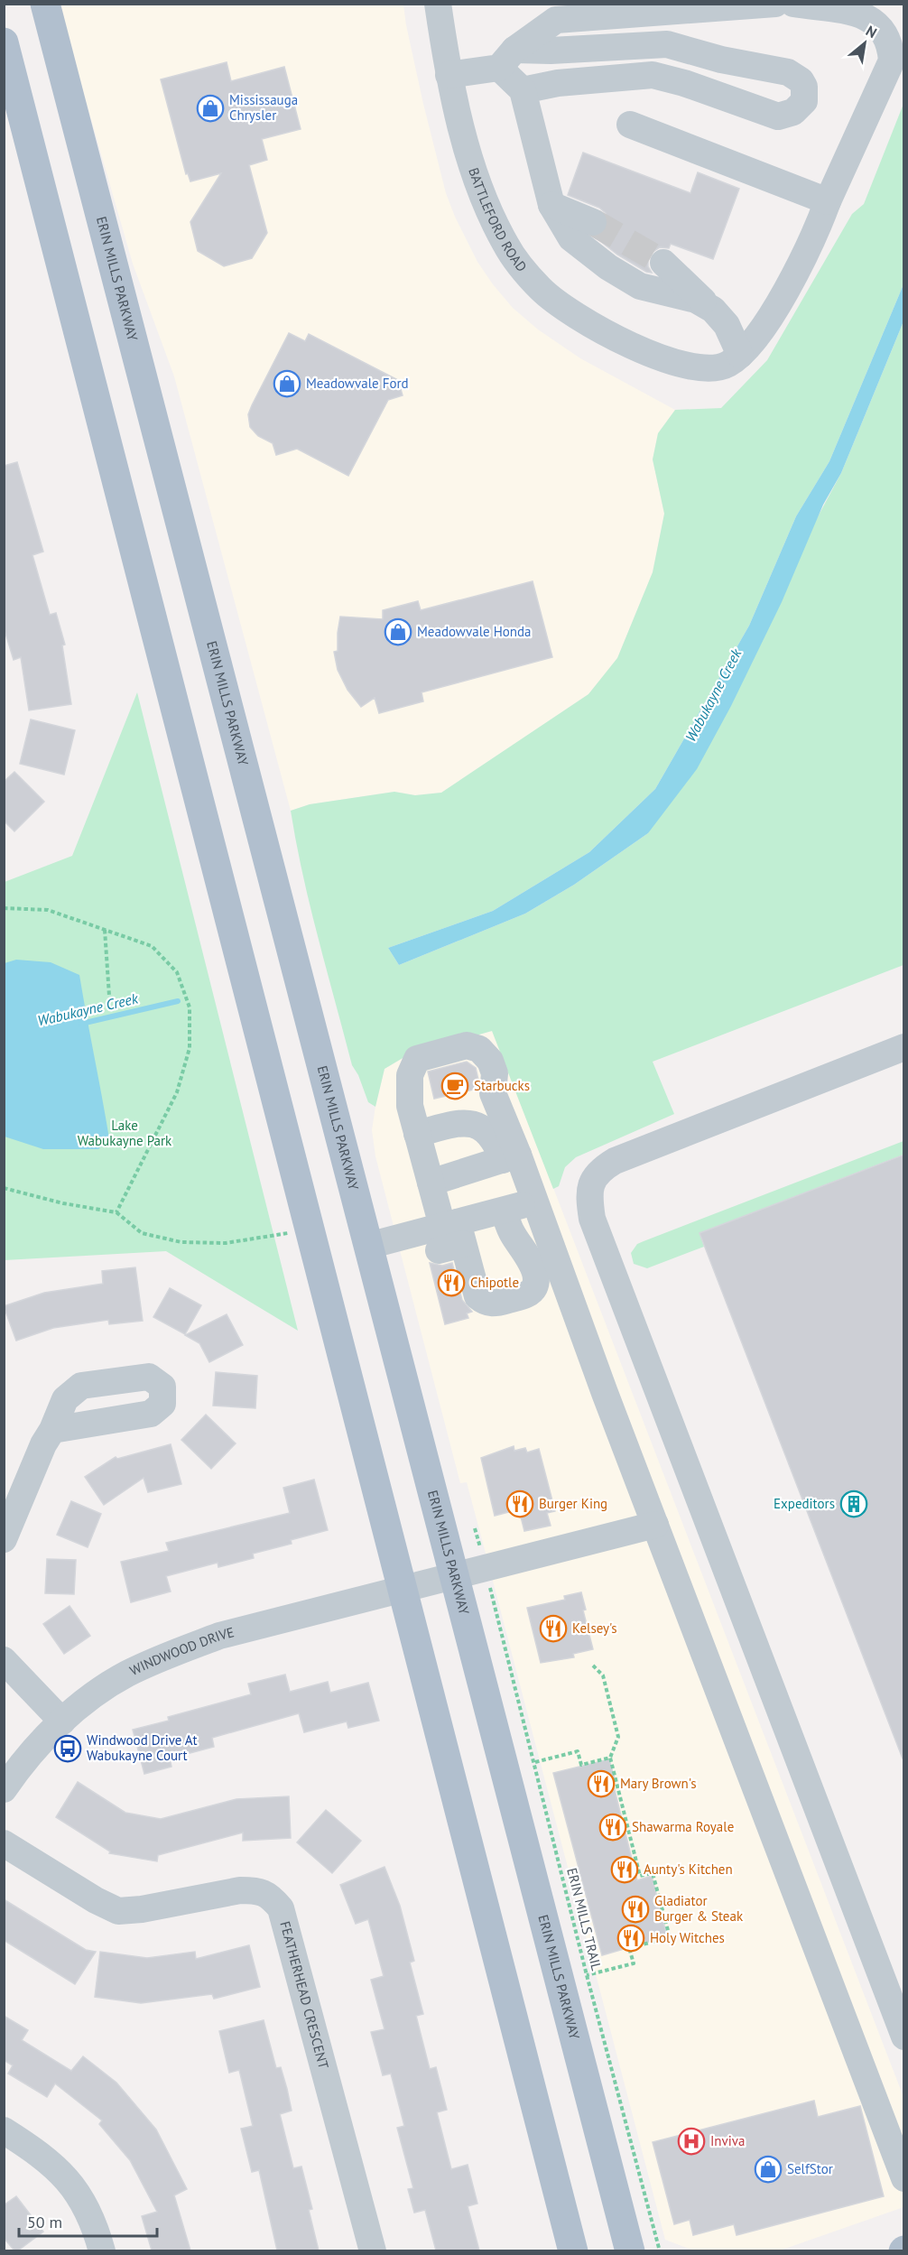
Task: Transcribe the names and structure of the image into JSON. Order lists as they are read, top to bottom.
{
  "streets": {
    "main road": ["ERIN MILLS PARKWAY"],
    "street": ["BATTLEFORD ROAD", "WINDWOOD DRIVE", "FEATHERHEAD CRESCENT"],
    "path": ["ERIN MILLS TRAIL"]
  },
  "crossings": [
    ["ERIN MILLS PARKWAY", "WINDWOOD DRIVE"]
  ],
  "water": ["Wabukayne Creek"],
  "parks": ["Lake Wabukayne Park"],
  "places": {
    "shop": [
      "Mississauga Chrysler",
      "Meadowvale Ford",
      "Meadowvale Honda",
      "SelfStor"
    ],
    "cafe": ["Starbucks"],
    "restaurant": [
      "Chipotle",
      "Burger King",
      "Kelsey's",
      "Mary Brown's",
      "Shawarma Royale",
      "Aunty's Kitchen",
      "Gladiator Burger & Steak",
      "Holy Witches"
    ],
    "building": ["Expeditors"],
    "bus stop": ["Windwood Drive At Wabukayne Court"],
    "hospital": ["Inviva"]
  },
  "scale_bar": "50 m",
  "north": "top right"
}
